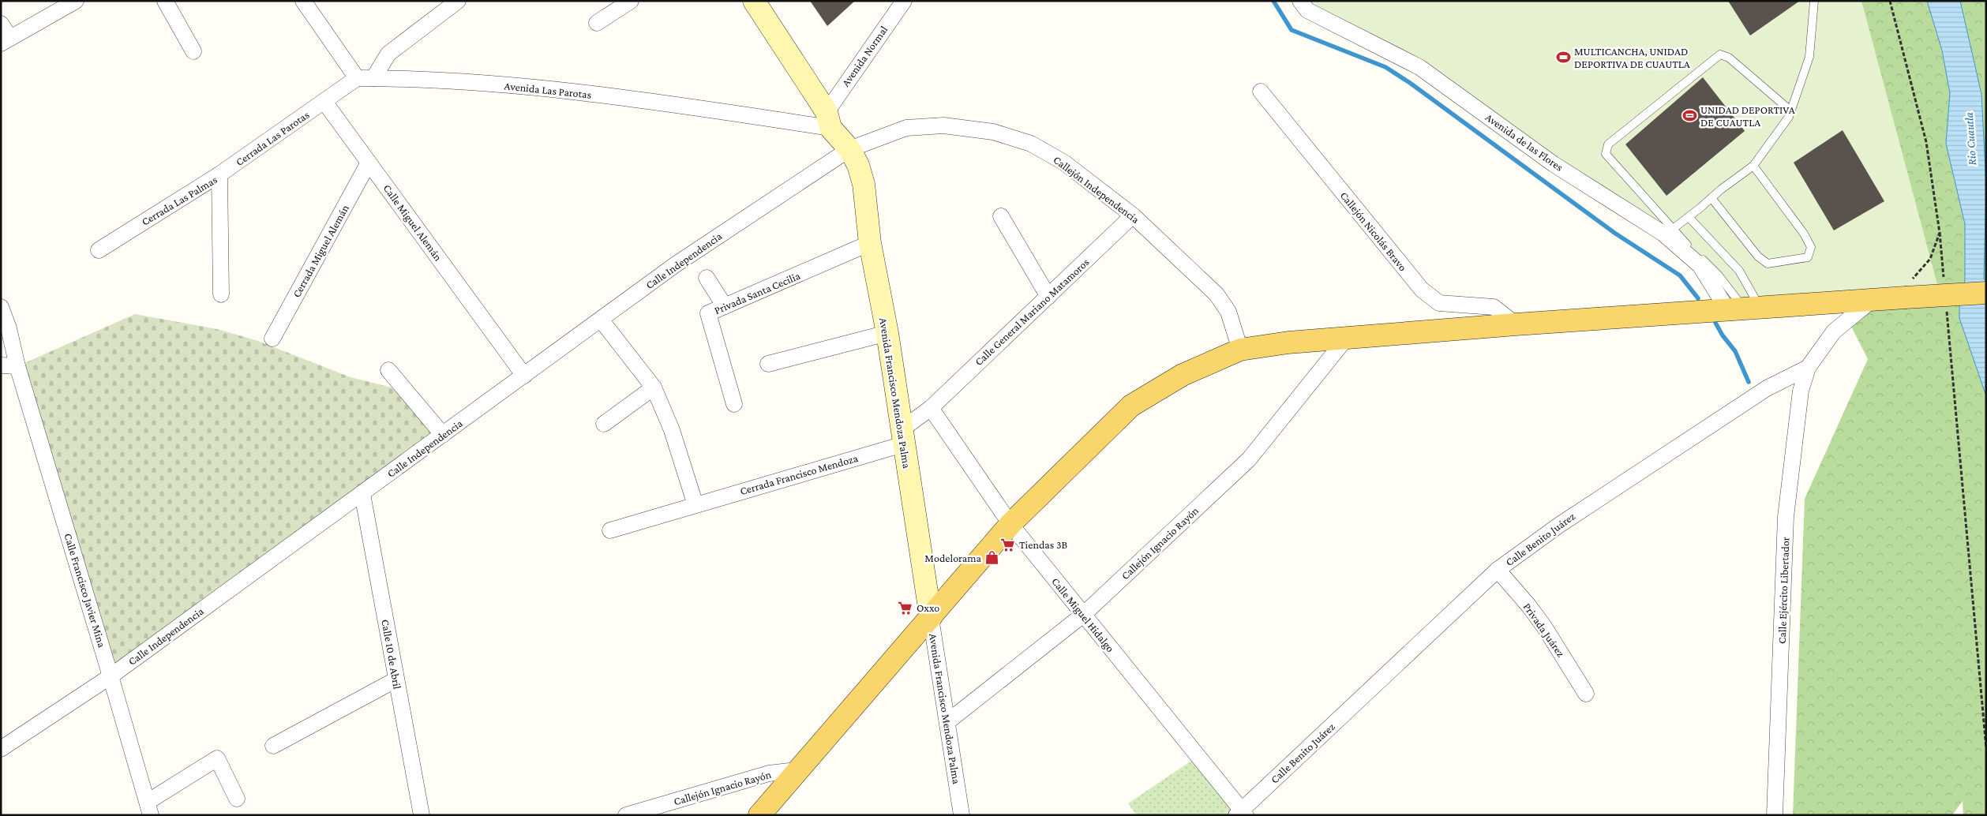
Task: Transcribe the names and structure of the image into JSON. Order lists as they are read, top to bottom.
{
  "streets": {
    "street": [
      "Avenida Normal",
      "Avenida Las Parotas",
      "Cerrada Las Parotas",
      "Avenida de las Flores",
      "Callejón Independencia",
      "Cerrada Las Palmas",
      "Calle Miguel Alemán",
      "Callejón Nicolás Bravo",
      "Cerrada Miguel Alemán",
      "Calle Independencia",
      "Privada Santa Cecilia",
      "Calle General Mariano Matamoros",
      "Avenida Francisco Mendoza Palma",
      "Cerrada Francisco Mendoza",
      "Calle Benito Juárez",
      "Callejón Ignacio Rayón",
      "Calle Francisco Javier Mina",
      "Calle Ejército Libertador",
      "Calle Miguel Hidalgo",
      "Privada Juárez",
      "Calle 10 de Abril"
    ]
  },
  "crossings": [
    ["Avenida Normal", "Avenida Las Parotas"],
    ["Avenida Normal", "Avenida Francisco Mendoza Palma"],
    ["Avenida Las Parotas", "Avenida Francisco Mendoza Palma"],
    ["Cerrada Las Parotas", "Cerrada Las Palmas"],
    ["Cerrada Las Parotas", "Calle Miguel Alemán"],
    ["Callejón Independencia", "Calle Independencia"],
    ["Callejón Independencia", "Calle General Mariano Matamoros"],
    ["Callejón Independencia", "Avenida Francisco Mendoza Palma"],
    ["Calle Miguel Alemán", "Cerrada Miguel Alemán"],
    ["Calle Miguel Alemán", "Calle Independencia"],
    ["Calle Independencia", "Avenida Francisco Mendoza Palma"],
    ["Calle Independencia", "Calle Francisco Javier Mina"],
    ["Calle Independencia", "Calle 10 de Abril"],
    ["Privada Santa Cecilia", "Avenida Francisco Mendoza Palma"],
    ["Calle General Mariano Matamoros", "Avenida Francisco Mendoza Palma"],
    ["Calle General Mariano Matamoros", "Cerrada Francisco Mendoza"],
    ["Calle General Mariano Matamoros", "Calle Miguel Hidalgo"],
    ["Avenida Francisco Mendoza Palma", "Cerrada Francisco Mendoza"],
    ["Avenida Francisco Mendoza Palma", "Callejón Ignacio Rayón"],
    ["Calle Benito Juárez", "Calle Ejército Libertador"],
    ["Calle Benito Juárez", "Calle Miguel Hidalgo"],
    ["Calle Benito Juárez", "Privada Juárez"],
    ["Callejón Ignacio Rayón", "Calle Miguel Hidalgo"]
  ],
  "water": ["Rio Cuautla"],
  "places": {
    "sports": ["MULTICANCHA, UNIDAD DEPORTIVA DE CUAUTLA", "UNIDAD DEPORTIVA DE CUAUTLA"],
    "supermarket": ["Tiendas 3B", "Oxxo"],
    "shop": ["Modelorama"]
  }
}
